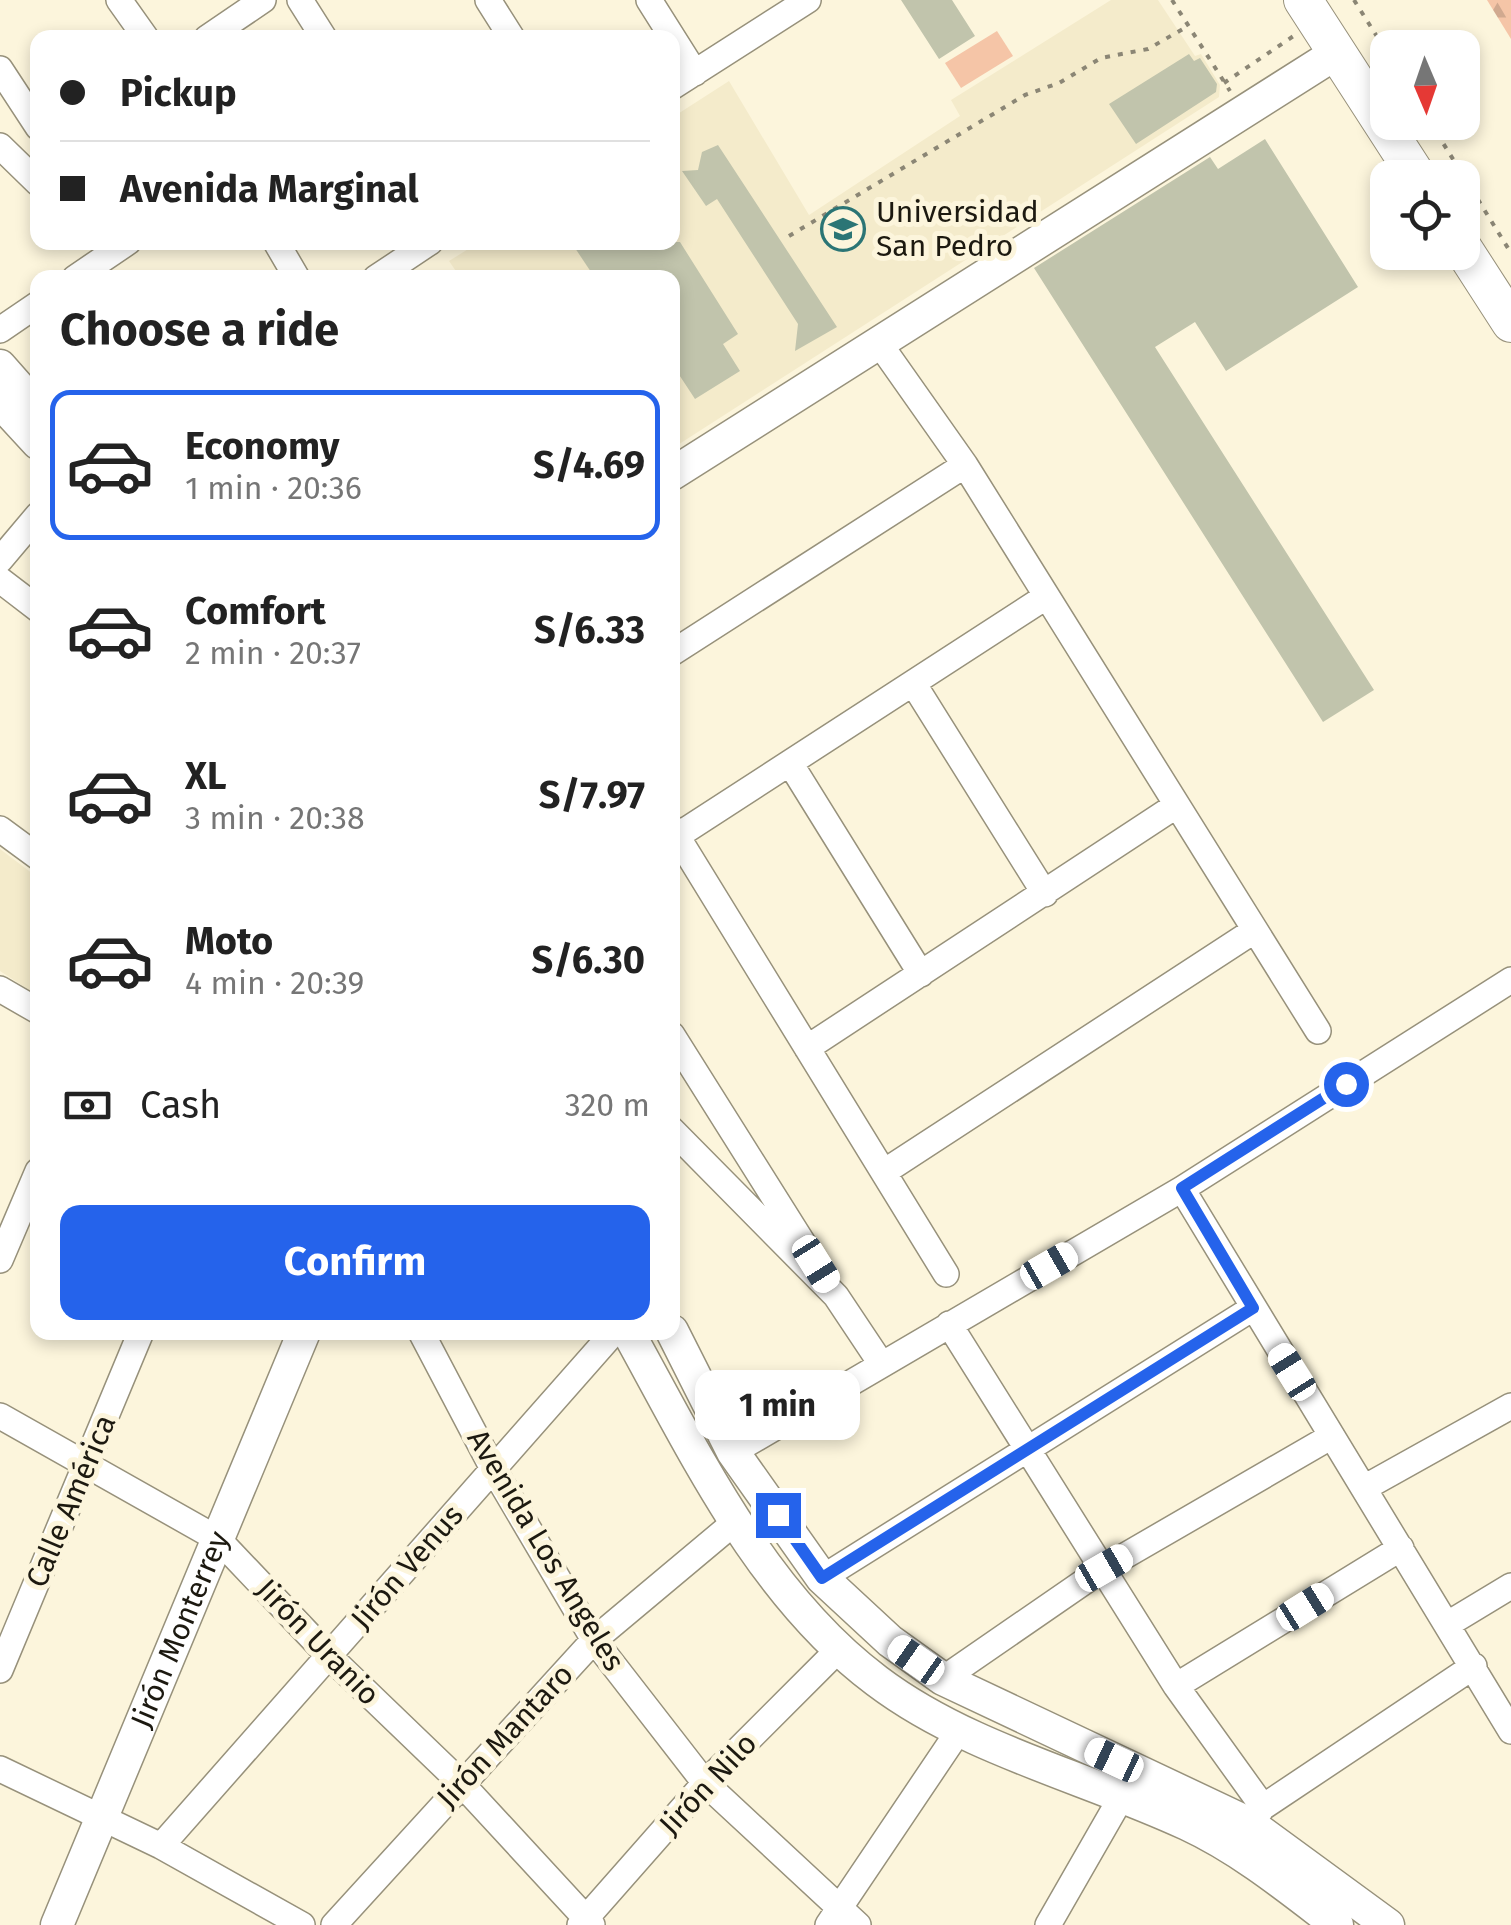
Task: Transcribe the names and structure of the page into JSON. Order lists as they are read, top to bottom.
{
  "streets": {
    "main road": ["Jirón Monterrey"],
    "street": [
      "Calle América",
      "Avenida Los Angeles",
      "Jirón Venus",
      "Jirón Uranio",
      "Jirón Mantaro",
      "Jirón Nilo"
    ]
  },
  "crossings": [
    ["Calle América", "Jirón Uranio"],
    ["Avenida Los Angeles", "Jirón Venus"],
    ["Avenida Los Angeles", "Jirón Mantaro"],
    ["Avenida Los Angeles", "Jirón Nilo"],
    ["Jirón Venus", "Jirón Uranio"],
    ["Jirón Monterrey", "Jirón Uranio"],
    ["Jirón Uranio", "Jirón Mantaro"],
    ["Jirón Uranio", "Jirón Nilo"]
  ],
  "places": {
    "school or university": ["Universidad San Pedro"]
  },
  "north": "bottom",
  "page": {
    "banner": ["Pickup", "Avenida Marginal"],
    "heading": "Choose a ride",
    "list": [
      {
        "name": "Economy",
        "note": "1 min · 20:36",
        "value": "S/4.69"
      },
      {
        "name": "Comfort",
        "note": "2 min · 20:37",
        "value": "S/6.33"
      },
      {
        "name": "XL",
        "note": "3 min · 20:38",
        "value": "S/7.97"
      },
      {
        "name": "Moto",
        "note": "4 min · 20:39",
        "value": "S/6.30"
      }
    ],
    "pay": ["Cash", "320 m"],
    "buttons": "Confirm",
    "bubble": "1 min"
  }
}
